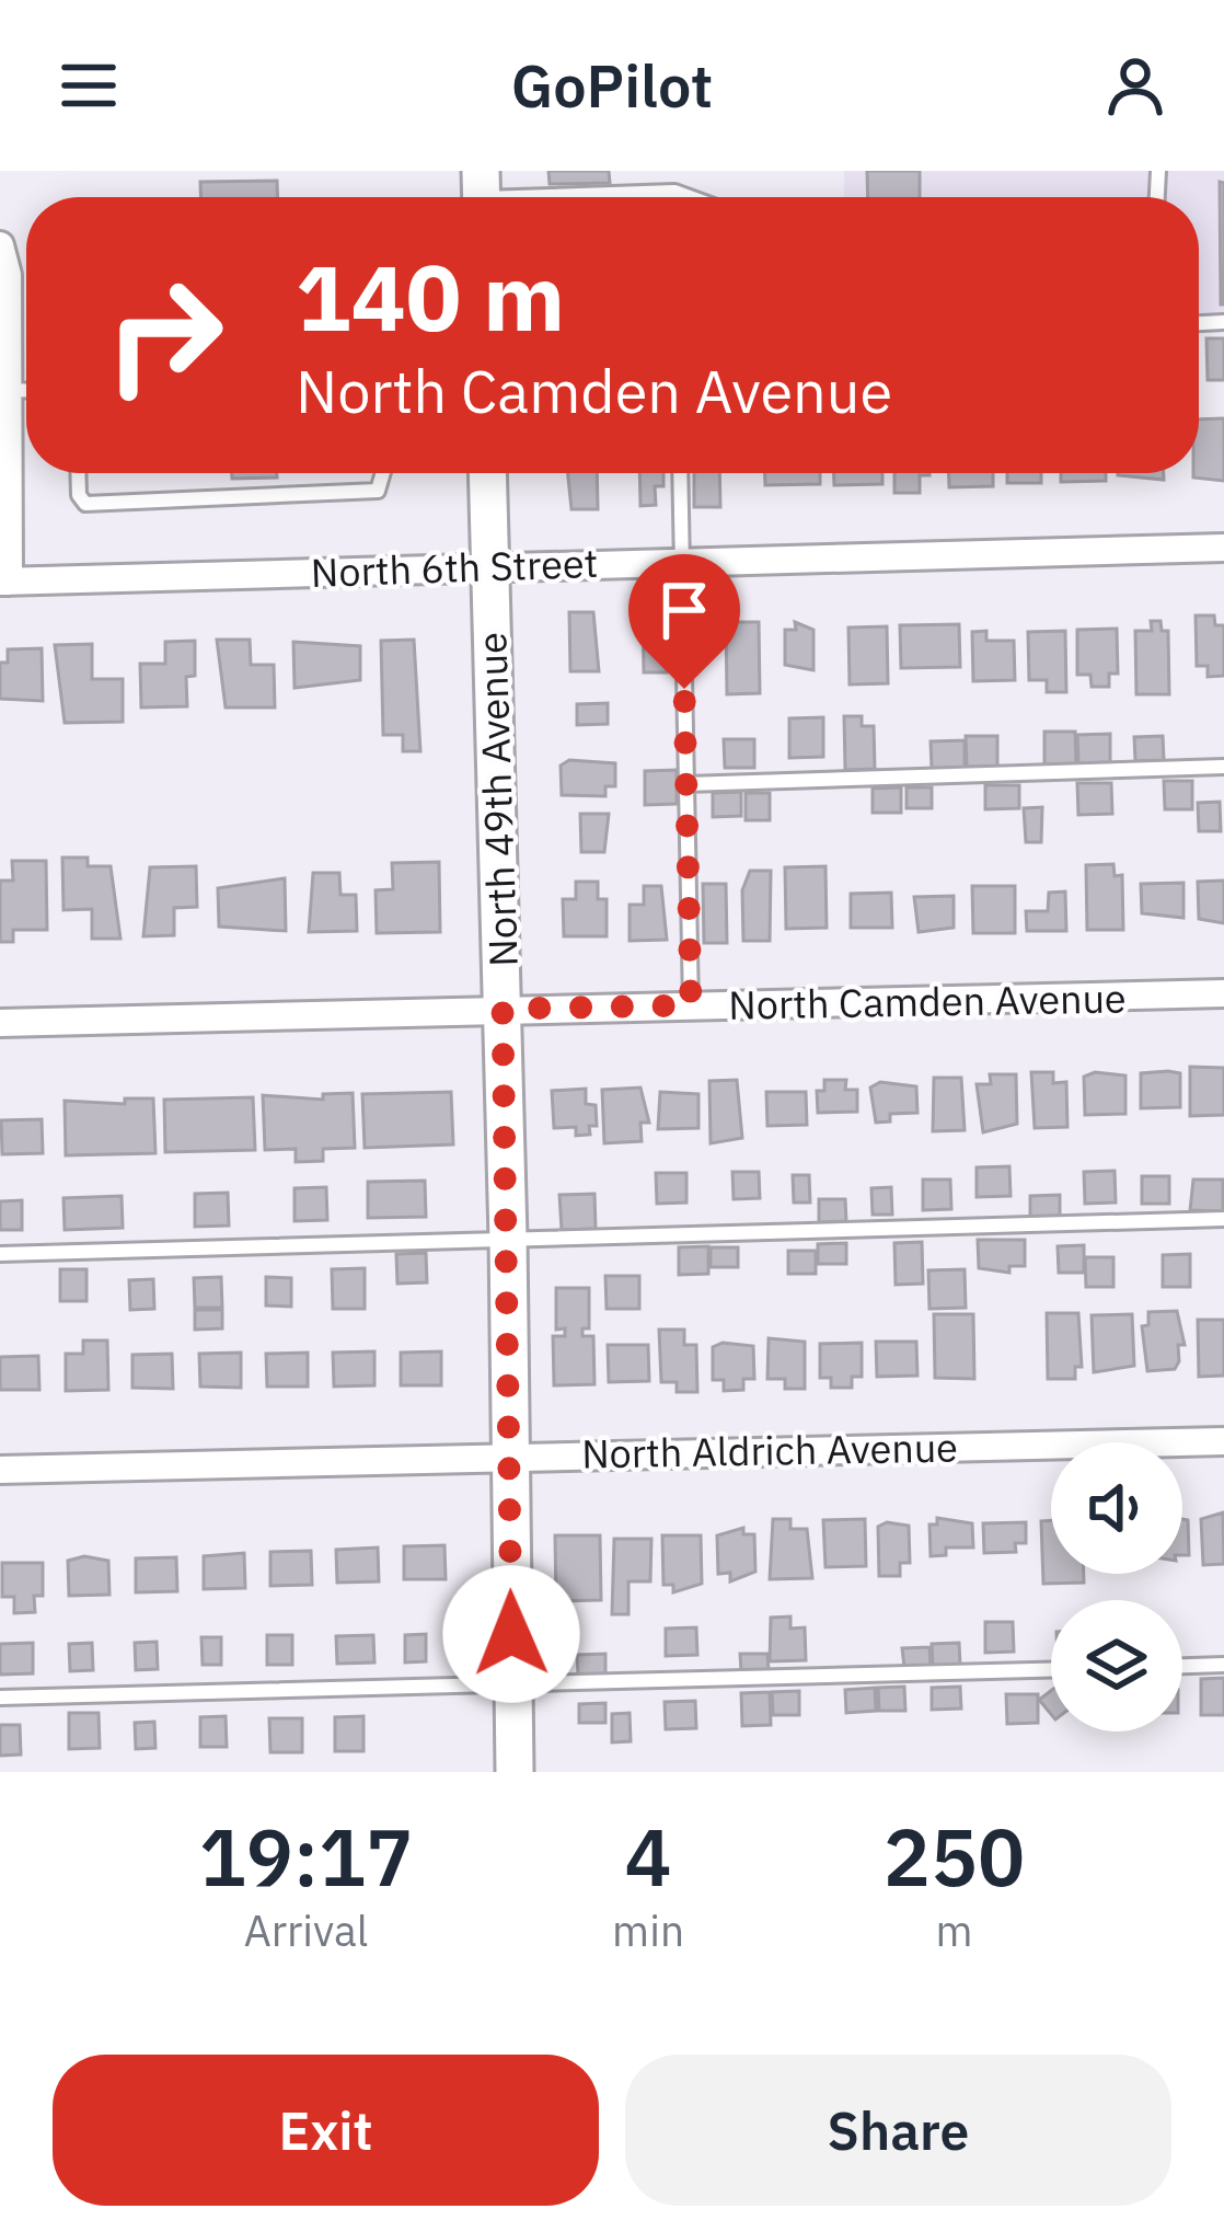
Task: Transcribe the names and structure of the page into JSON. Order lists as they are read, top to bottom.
{
  "streets": {
    "street": [
      "North 6th Street",
      "North 49th Avenue",
      "North Camden Avenue",
      "North Aldrich Avenue"
    ]
  },
  "crossings": [
    ["North 6th Street", "North 49th Avenue"],
    ["North 49th Avenue", "North Camden Avenue"],
    ["North 49th Avenue", "North Aldrich Avenue"]
  ],
  "page": {
    "header": "GoPilot",
    "turn": ["140 m", "North Camden Avenue"],
    "eta": [
      "19:17",
      "Arrival",
      "4",
      "min",
      "250",
      "m"
    ],
    "buttons": ["Exit", "Share"]
  }
}
